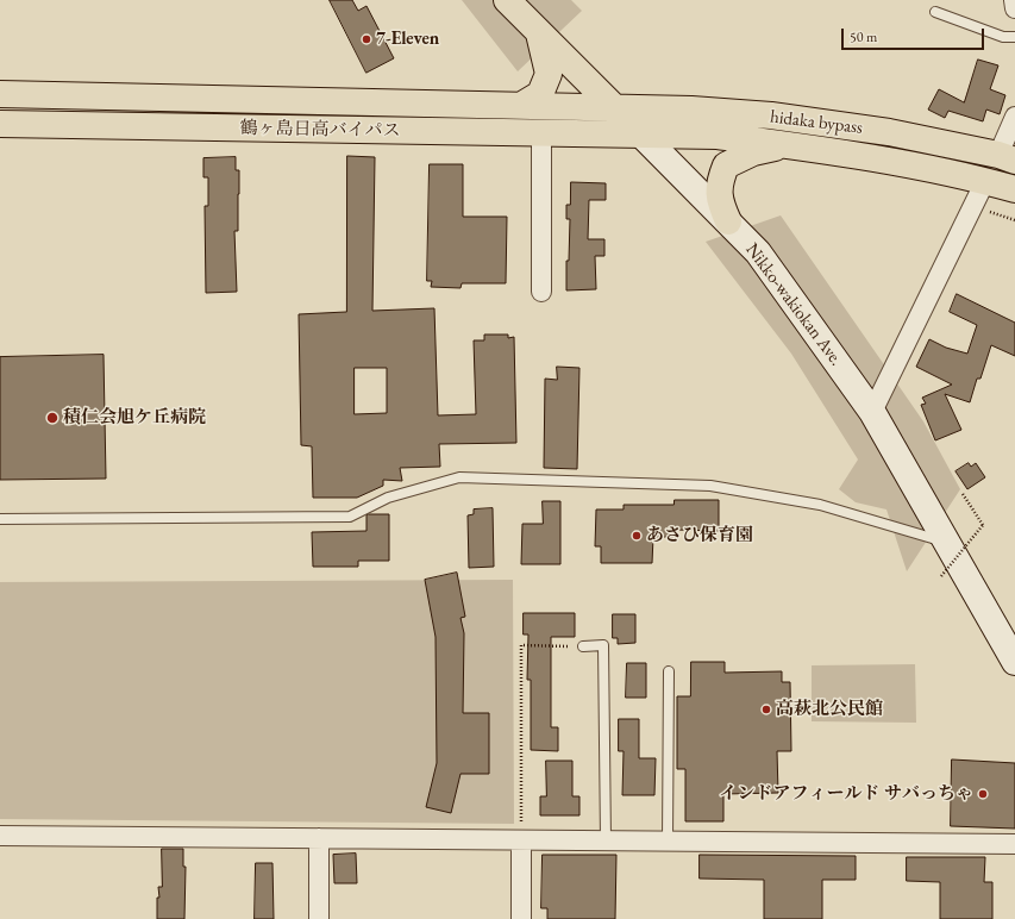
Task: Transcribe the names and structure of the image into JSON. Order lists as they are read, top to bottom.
{
  "streets": {
    "highway": ["hidaka bypass", "鶴ヶ島日高バイパス", "Nikko-wakiokan Ave."]
  },
  "crossings": [
    ["hidaka bypass", "鶴ヶ島日高バイパス"],
    ["hidaka bypass", "Nikko-wakiokan Ave."],
    ["鶴ヶ島日高バイパス", "Nikko-wakiokan Ave."]
  ],
  "places": [
    "7-Eleven",
    "積仁会旭ケ丘病院",
    "あさひ保育園",
    "高萩北公民館",
    "インドアフィールド サバっちゃ"
  ],
  "scale_bar": "50 m"
}
